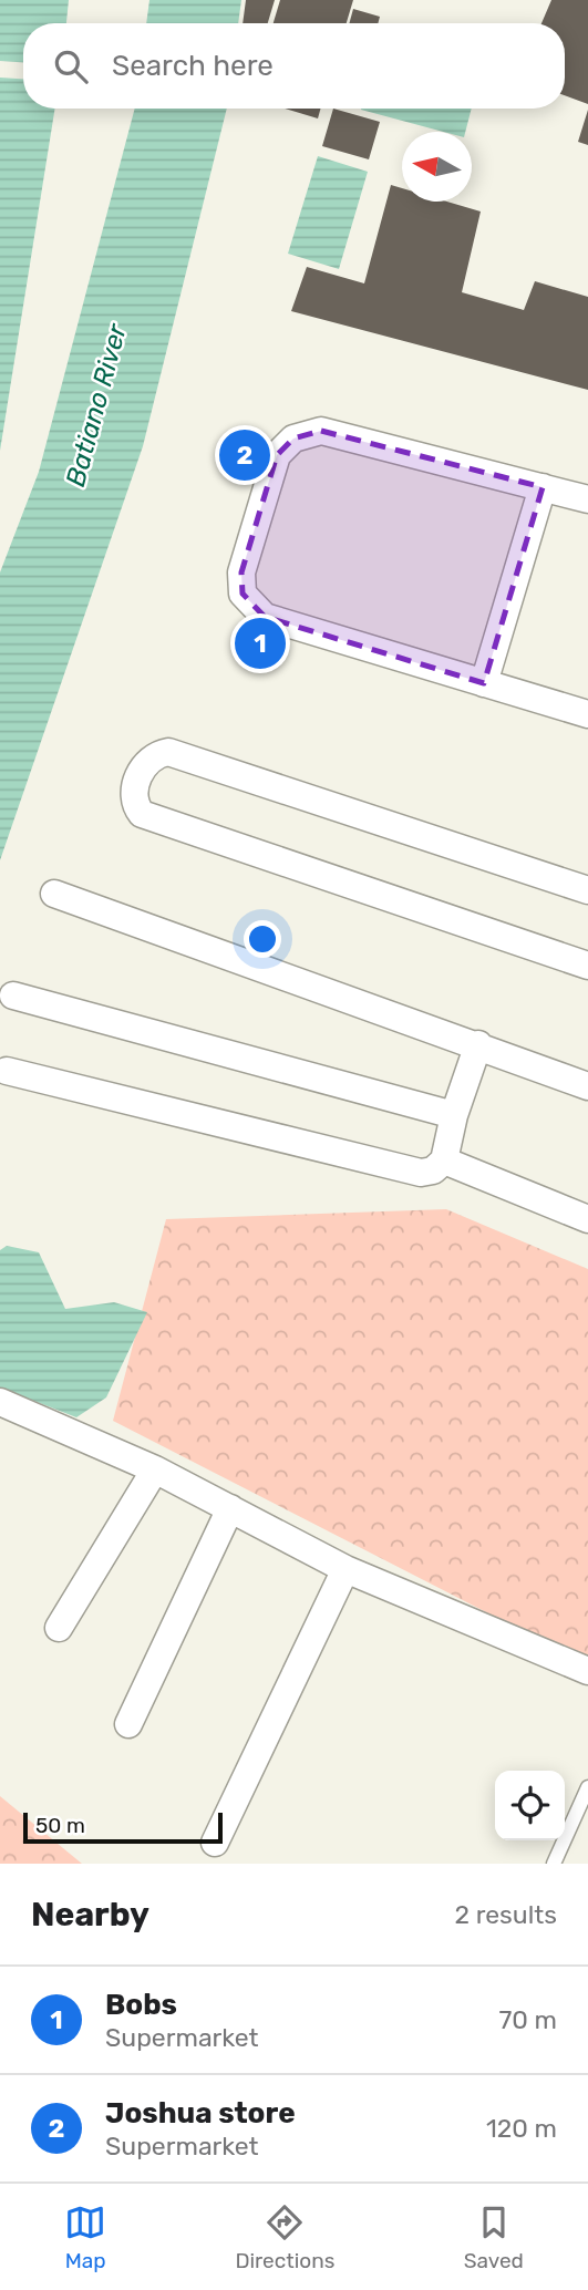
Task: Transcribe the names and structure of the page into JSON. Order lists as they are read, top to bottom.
{
  "water": ["Batiano River"],
  "scale_bar": "50 m",
  "north": "left",
  "page": {
    "search": "Search here",
    "pins": ["2", "1"],
    "scale": "50 m",
    "heading": ["Nearby", "2 results"],
    "list": [
      {
        "mark": "1",
        "name": "Bobs",
        "note": "Supermarket",
        "value": "70 m"
      },
      {
        "mark": "2",
        "name": "Joshua store",
        "note": "Supermarket",
        "value": "120 m"
      }
    ],
    "nav": ["Map", "Directions", "Saved"]
  }
}
